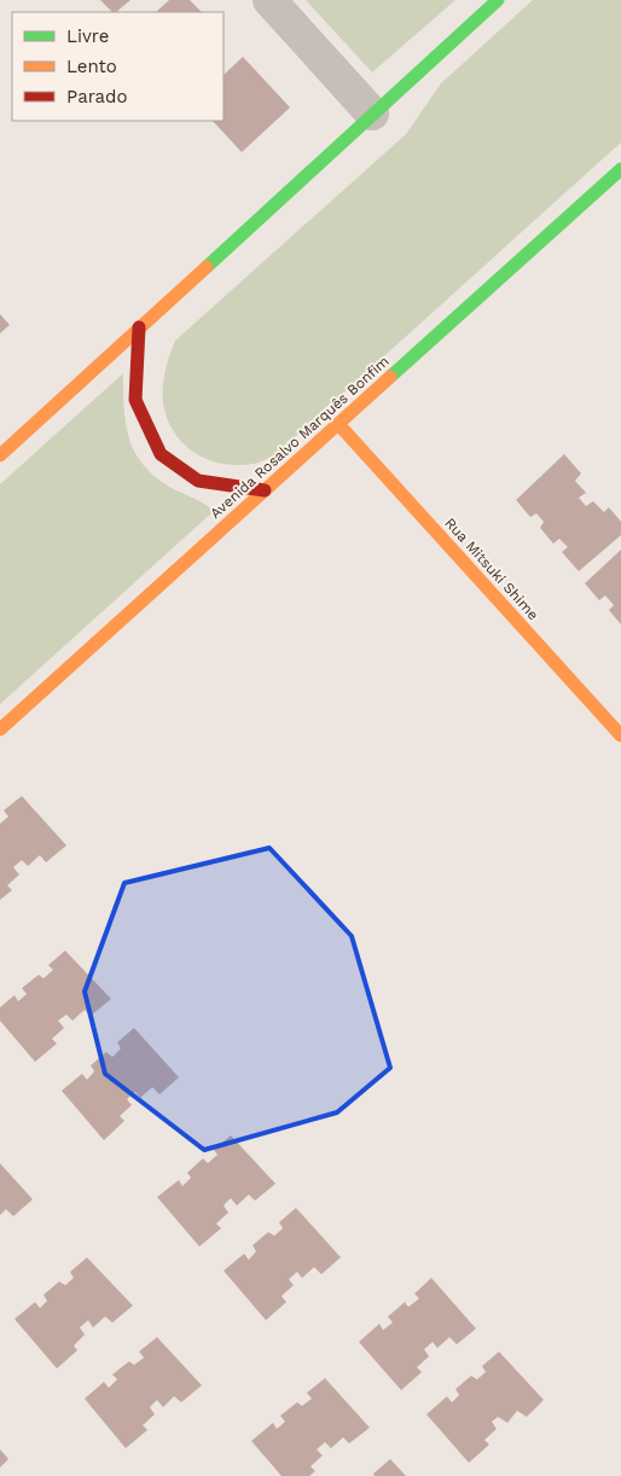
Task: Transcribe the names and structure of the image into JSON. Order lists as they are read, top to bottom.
{
  "streets": {
    "street": ["Avenida Rosalvo Marquês Bonfim", "Rua Mitsuki Shime"]
  },
  "crossings": [
    ["Avenida Rosalvo Marquês Bonfim", "Rua Mitsuki Shime"]
  ],
  "legend": ["Livre", "Lento", "Parado"]
}
